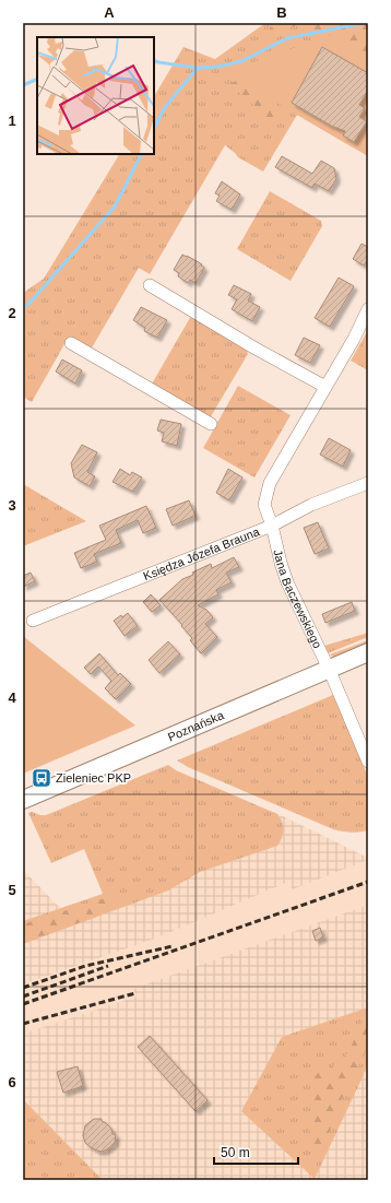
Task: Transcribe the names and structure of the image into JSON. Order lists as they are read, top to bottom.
{
  "streets": {
    "main road": ["Poznańska"],
    "street": ["Księdza Józefa Brauna", "Jana Baczewskiego"]
  },
  "crossings": [
    ["Księdza Józefa Brauna", "Jana Baczewskiego"],
    ["Jana Baczewskiego", "Poznańska"]
  ],
  "places": {
    "bus stop": ["Zieleniec PKP"]
  },
  "scale_bar": "50 m",
  "grid": {
    "columns": ["A", "B"],
    "rows": [
      "1",
      "2",
      "3",
      "4",
      "5",
      "6"
    ]
  }
}
